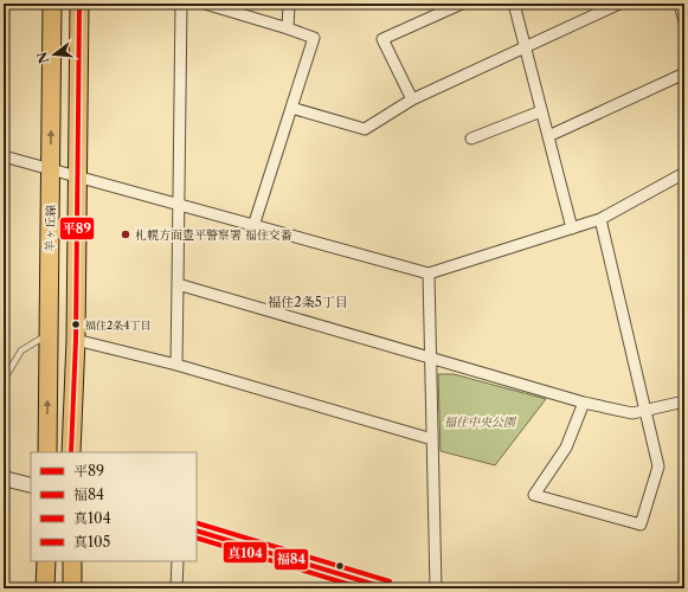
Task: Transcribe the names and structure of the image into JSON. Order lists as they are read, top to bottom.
{
  "streets": {
    "main road": ["羊ヶ丘線"]
  },
  "districts": ["福住2条5丁目"],
  "parks": ["福住中央公園"],
  "places": ["札幌方面豊平警察署 福住交番", "福住2条4丁目"],
  "lines": [
    "transit line 平89",
    "transit line 真105",
    "transit line 福84",
    "transit line 真104"
  ],
  "legend": [
    "平89",
    "福84",
    "真104",
    "真105"
  ],
  "north": "left"
}
